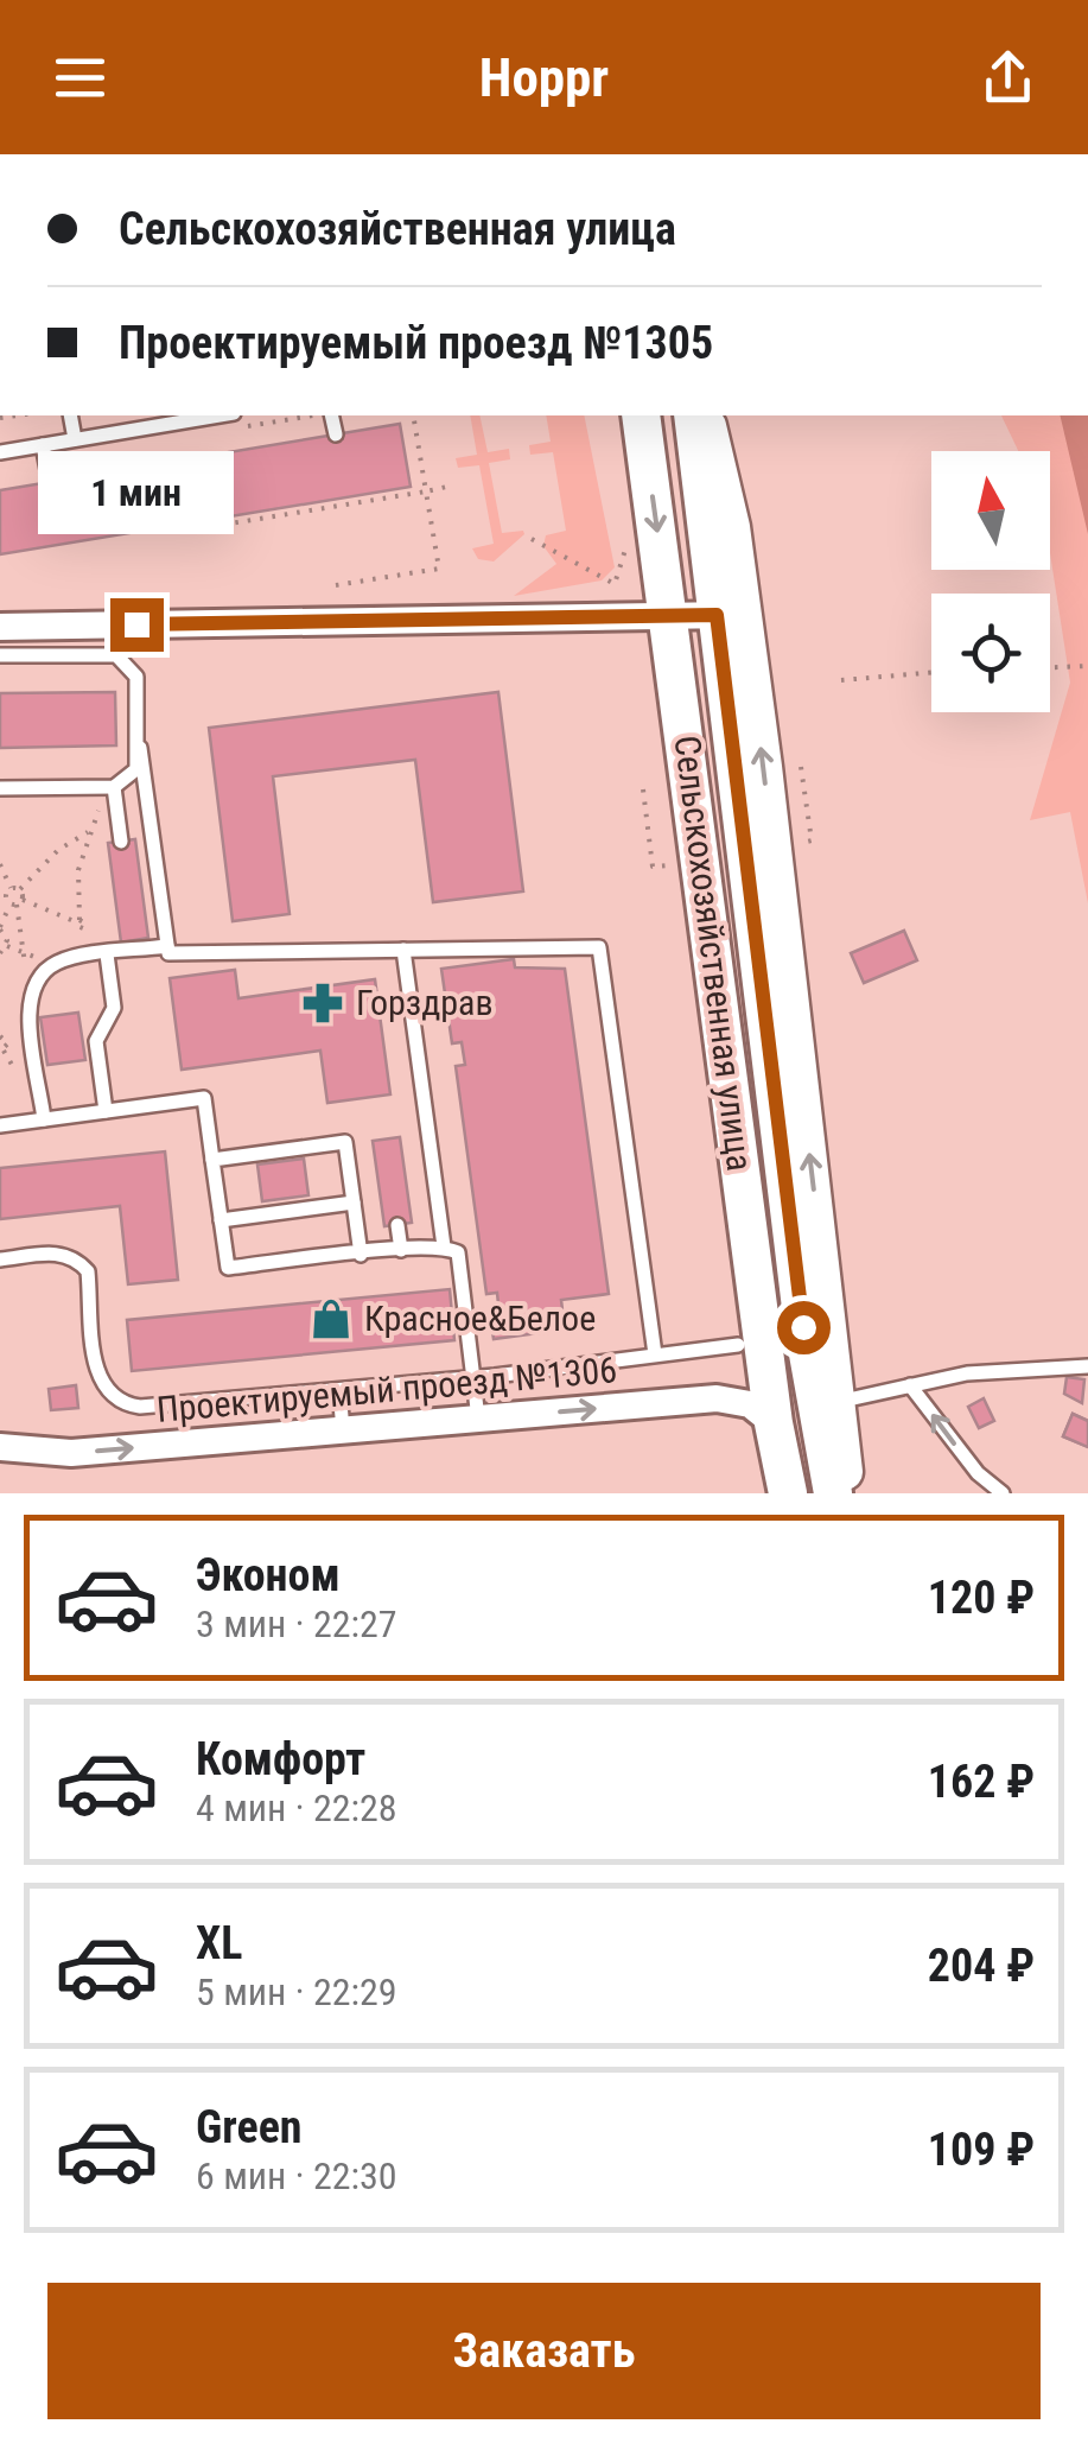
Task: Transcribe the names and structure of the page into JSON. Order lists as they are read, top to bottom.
{
  "streets": {
    "main road": ["Сельскохозяйственная улица"],
    "street": ["Проектируемый проезд №1306"]
  },
  "crossings": [
    ["Сельскохозяйственная улица", "Проектируемый проезд №1306"]
  ],
  "one_way": ["Проектируемый проезд №1306"],
  "places": {
    "pharmacy": ["Горздрав"],
    "shop": ["Красное&Белое"]
  },
  "north": "top",
  "page": {
    "header": "Hoppr",
    "banner": ["Сельскохозяйственная улица", "Проектируемый проезд №1305"],
    "bubble": "1 мин",
    "list": [
      {
        "name": "Эконом",
        "note": "3 мин · 22:27",
        "value": "120 ₽"
      },
      {
        "name": "Комфорт",
        "note": "4 мин · 22:28",
        "value": "162 ₽"
      },
      {
        "name": "XL",
        "note": "5 мин · 22:29",
        "value": "204 ₽"
      },
      {
        "name": "Green",
        "note": "6 мин · 22:30",
        "value": "109 ₽"
      }
    ],
    "buttons": "Заказать"
  }
}
